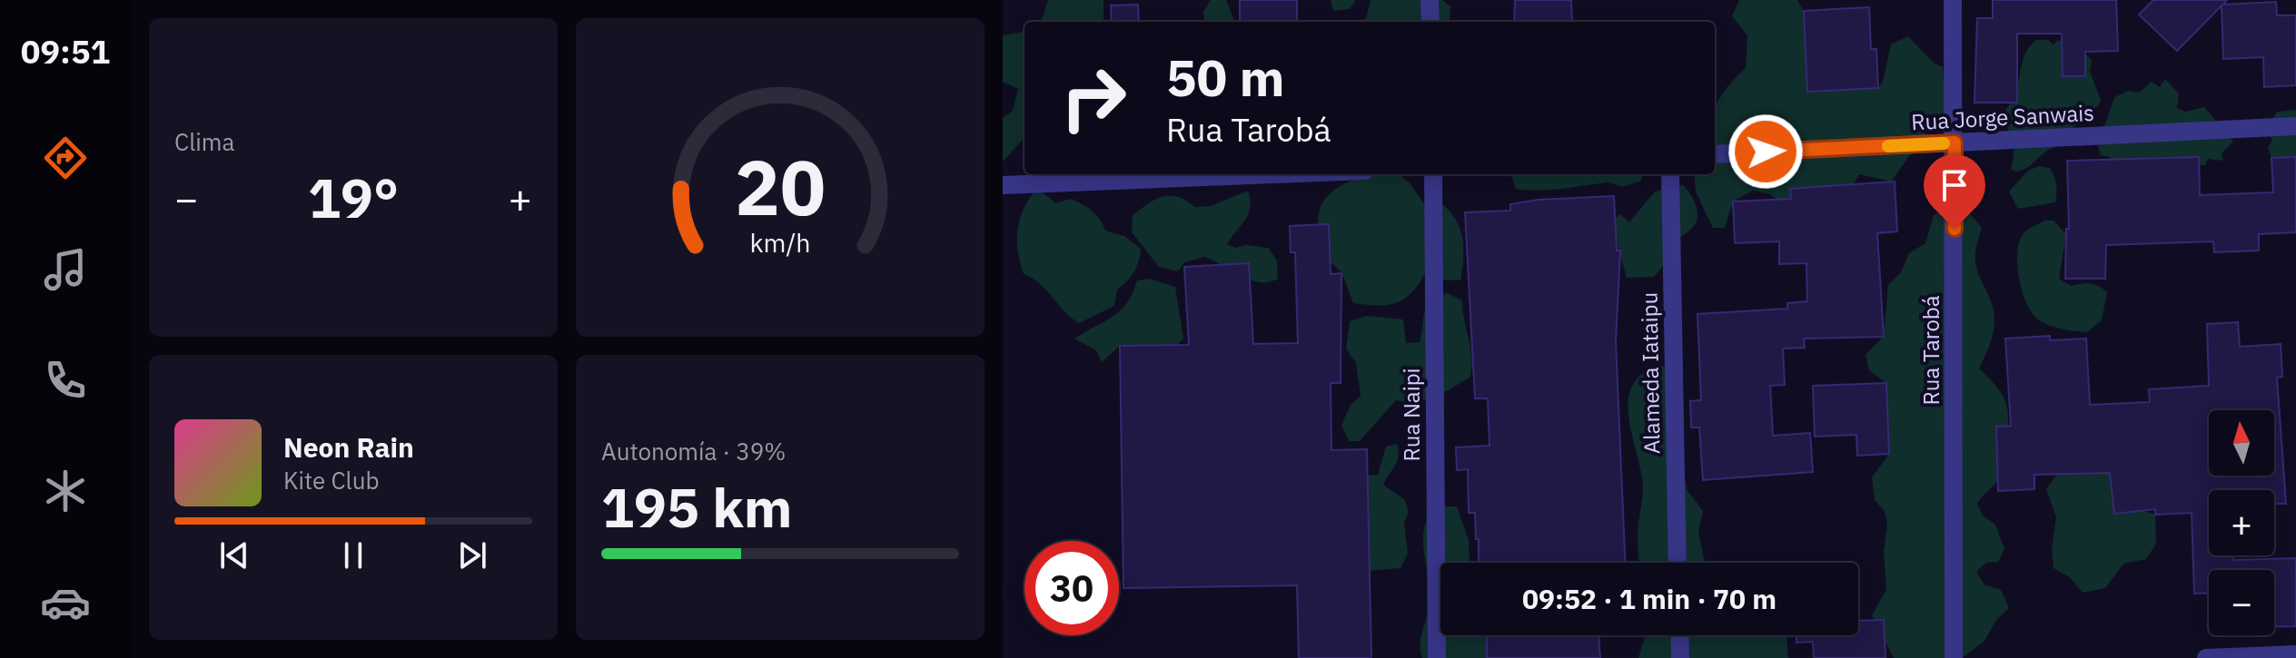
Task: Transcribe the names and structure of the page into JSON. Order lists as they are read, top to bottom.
{
  "streets": {
    "street": [
      "Rua Jorge Sanwais",
      "Rua Tarobá",
      "Alameda Iataipu",
      "Rua Naipi"
    ]
  },
  "crossings": [
    ["Rua Jorge Sanwais", "Rua Tarobá"]
  ],
  "north": "top",
  "page": {
    "tabs": "09:51",
    "tile": [
      "Clima",
      ["Autonomía · 39%", "195 km"]
    ],
    "turn": ["50 m", "Rua Tarobá"],
    "heat": ["−", "19°", "+"],
    "map_buttons": ["+", "−"],
    "song": ["Neon Rain", "Kite Club"],
    "limit": "30",
    "trip": "09:52 · 1 min · 70 m",
    "gauge": ["20", "km/h"]
  }
}
